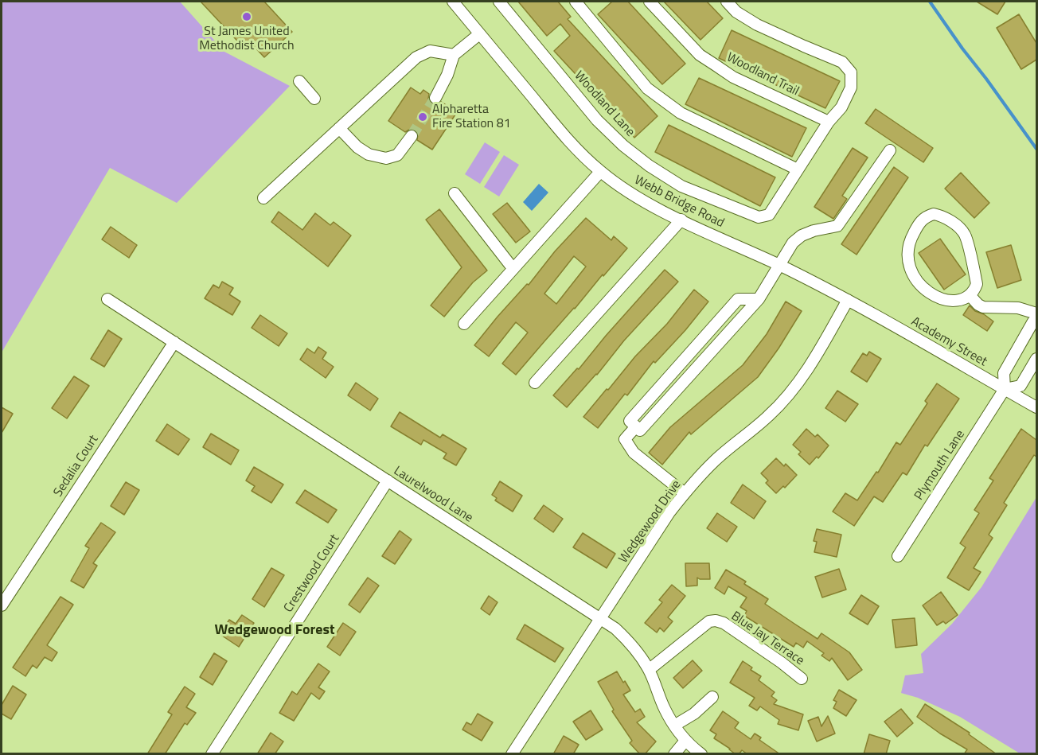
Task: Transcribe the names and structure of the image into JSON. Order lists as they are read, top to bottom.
{
  "streets": {
    "street": [
      "Woodland Trail",
      "Woodland Lane",
      "Webb Bridge Road",
      "Academy Street",
      "Plymouth Lane",
      "Sedalia Court",
      "Laurelwood Lane",
      "Wedgewood Drive",
      "Crestwood Court",
      "Blue Jay Terrace"
    ]
  },
  "crossings": [
    ["Woodland Trail", "Woodland Lane"],
    ["Webb Bridge Road", "Academy Street"],
    ["Webb Bridge Road", "Wedgewood Drive"],
    ["Academy Street", "Plymouth Lane"],
    ["Academy Street", "Wedgewood Drive"],
    ["Sedalia Court", "Laurelwood Lane"],
    ["Laurelwood Lane", "Wedgewood Drive"],
    ["Laurelwood Lane", "Crestwood Court"],
    ["Laurelwood Lane", "Blue Jay Terrace"]
  ],
  "districts": ["Wedgewood Forest"],
  "places": ["St James United Methodist Church", "Alpharetta Fire Station 81"]
}
